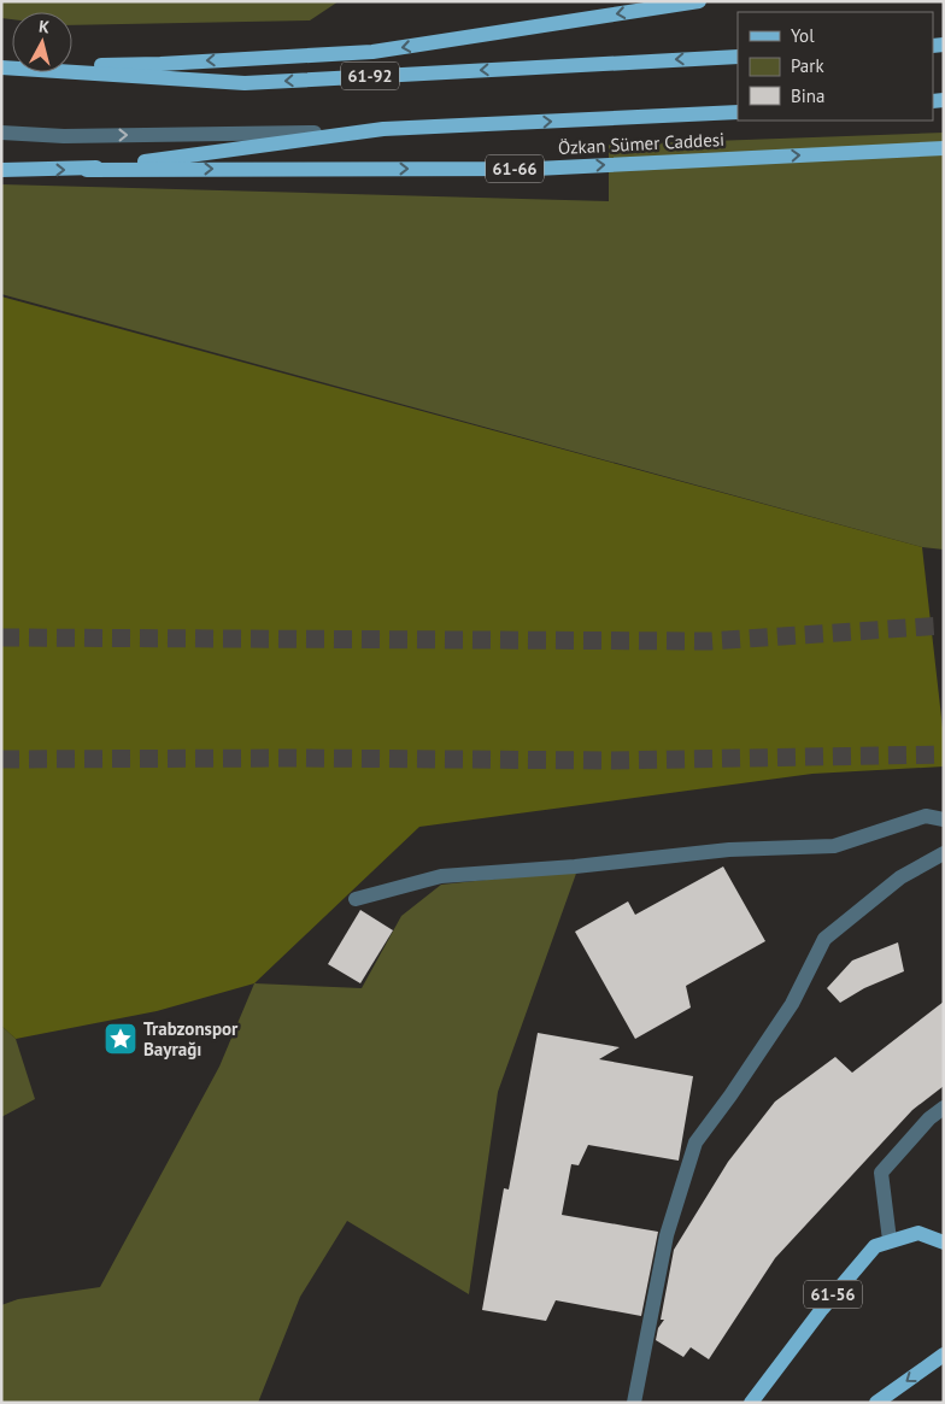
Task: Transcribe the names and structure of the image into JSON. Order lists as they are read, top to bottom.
{
  "streets": {
    "main road": [
      "61-92",
      "Özkan Sümer Caddesi",
      "61-66",
      "61-56"
    ]
  },
  "places": {
    "place": ["Trabzonspor Bayrağı"]
  },
  "legend": ["Yol", "Park", "Bina"],
  "north": "top"
}
